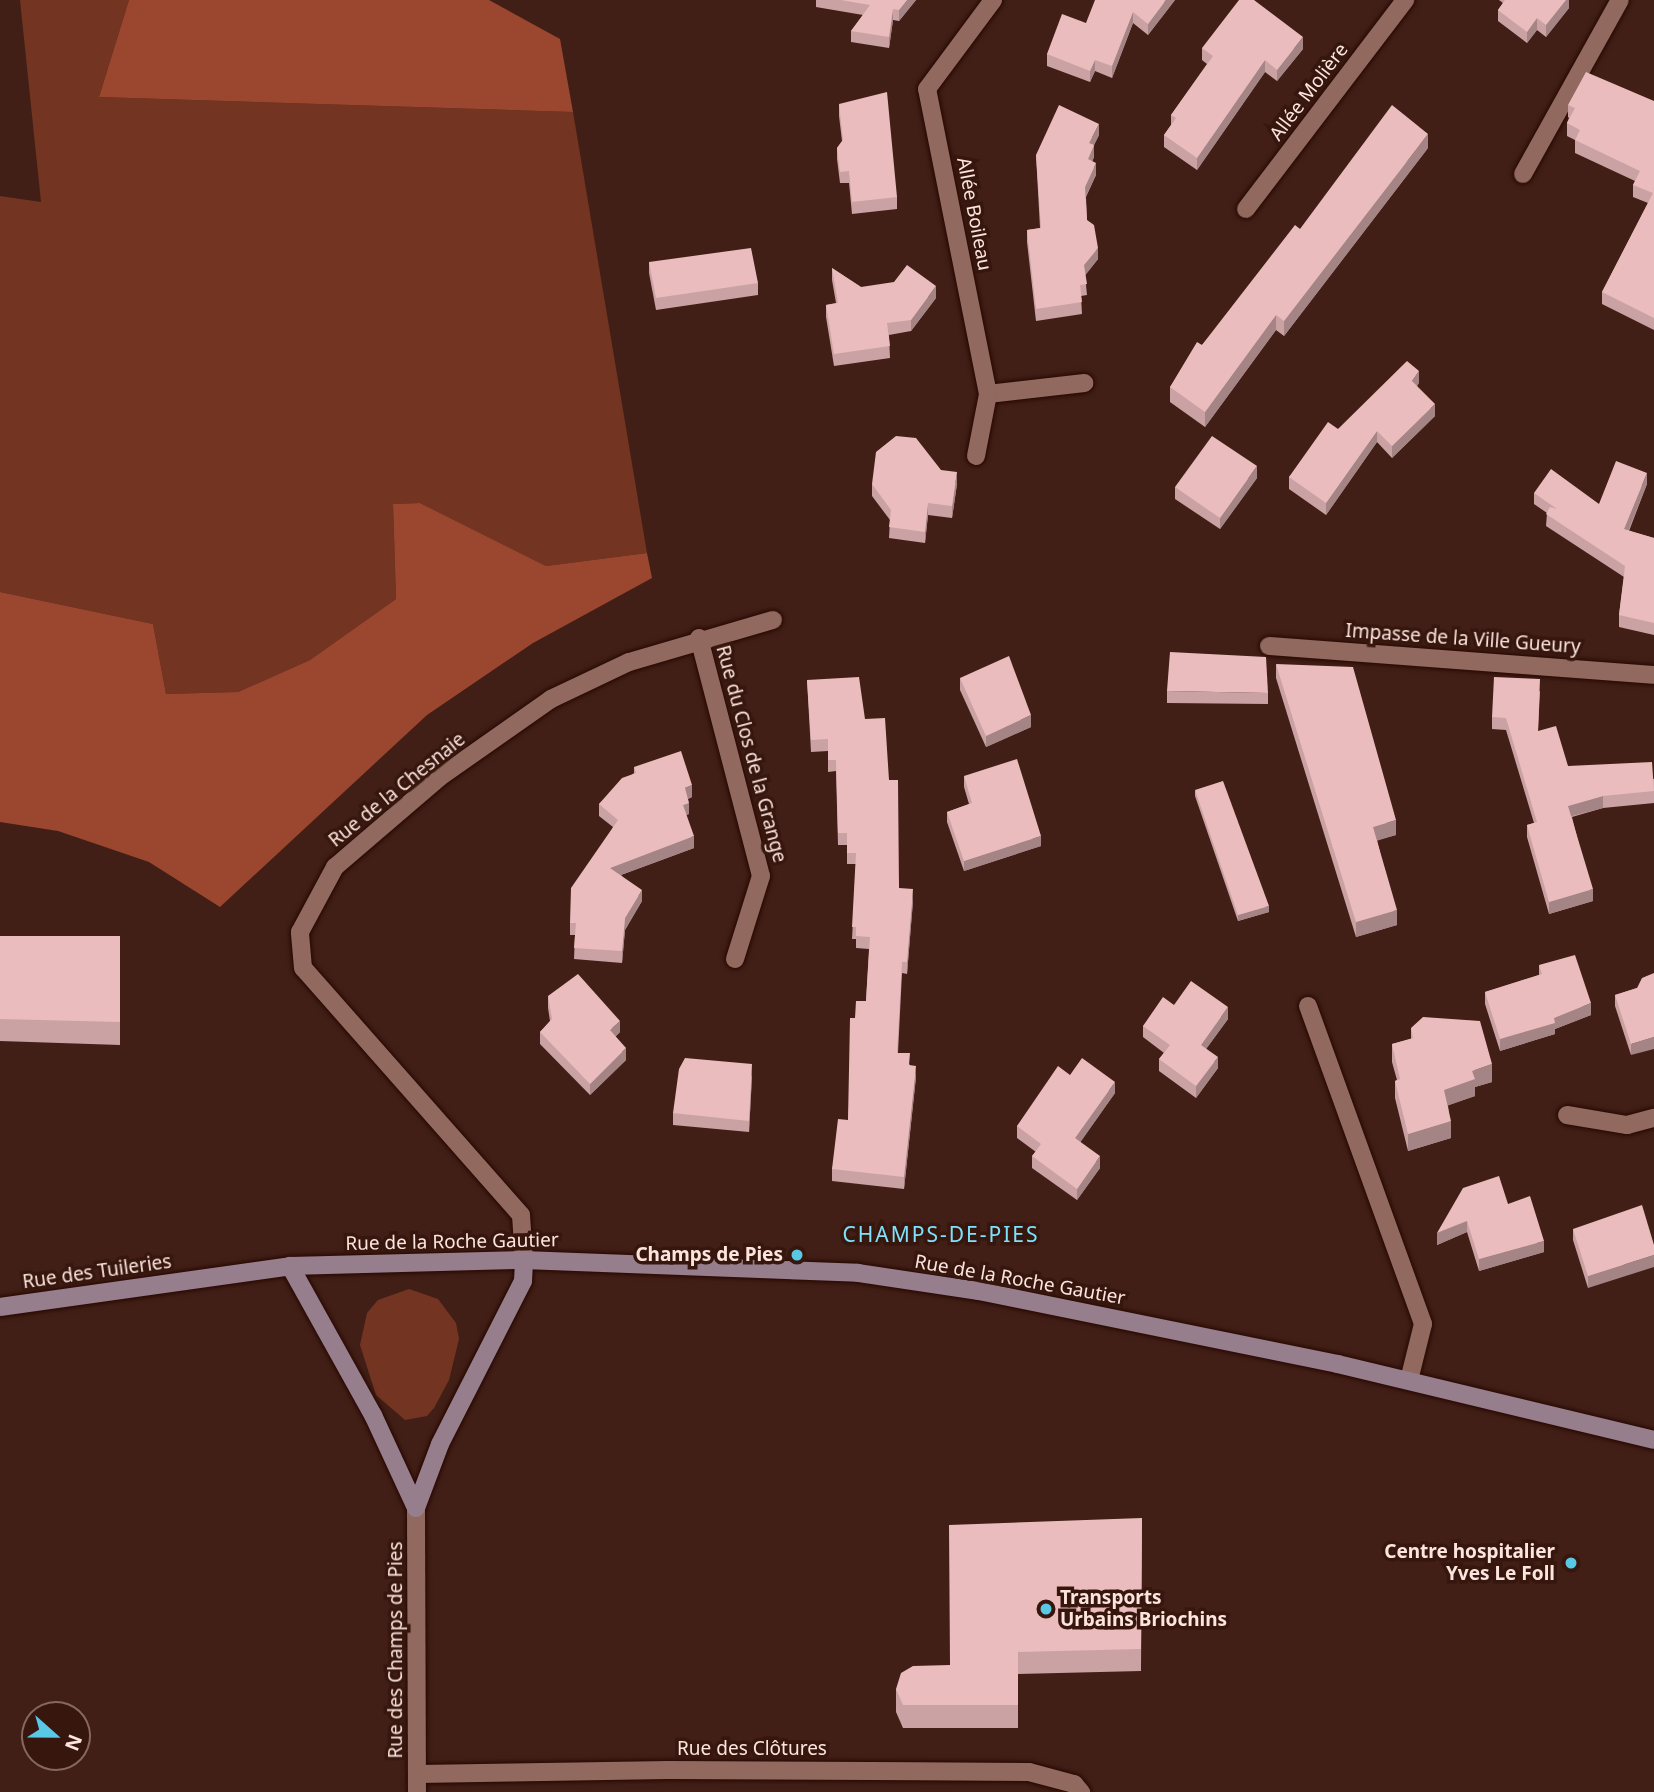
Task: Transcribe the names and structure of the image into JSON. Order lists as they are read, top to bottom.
{
  "streets": {
    "street": [
      "Allée Molière",
      "Allée Boileau",
      "Impasse de la Ville Gueury",
      "Rue du Clos de la Grange",
      "Rue de la Chesnaie",
      "Rue de la Roche Gautier",
      "Rue des Tuileries",
      "Rue des Champs de Pies",
      "Rue des Clôtures"
    ]
  },
  "crossings": [
    ["Rue du Clos de la Grange", "Rue de la Chesnaie"],
    ["Rue de la Chesnaie", "Rue de la Roche Gautier"],
    ["Rue de la Roche Gautier", "Rue des Tuileries"],
    ["Rue des Champs de Pies", "Rue des Clôtures"]
  ],
  "districts": ["CHAMPS-DE-PIES"],
  "places": ["Champs de Pies", "Centre hospitalier Yves Le Foll", "Transports Urbains Briochins"],
  "north": "right"
}
